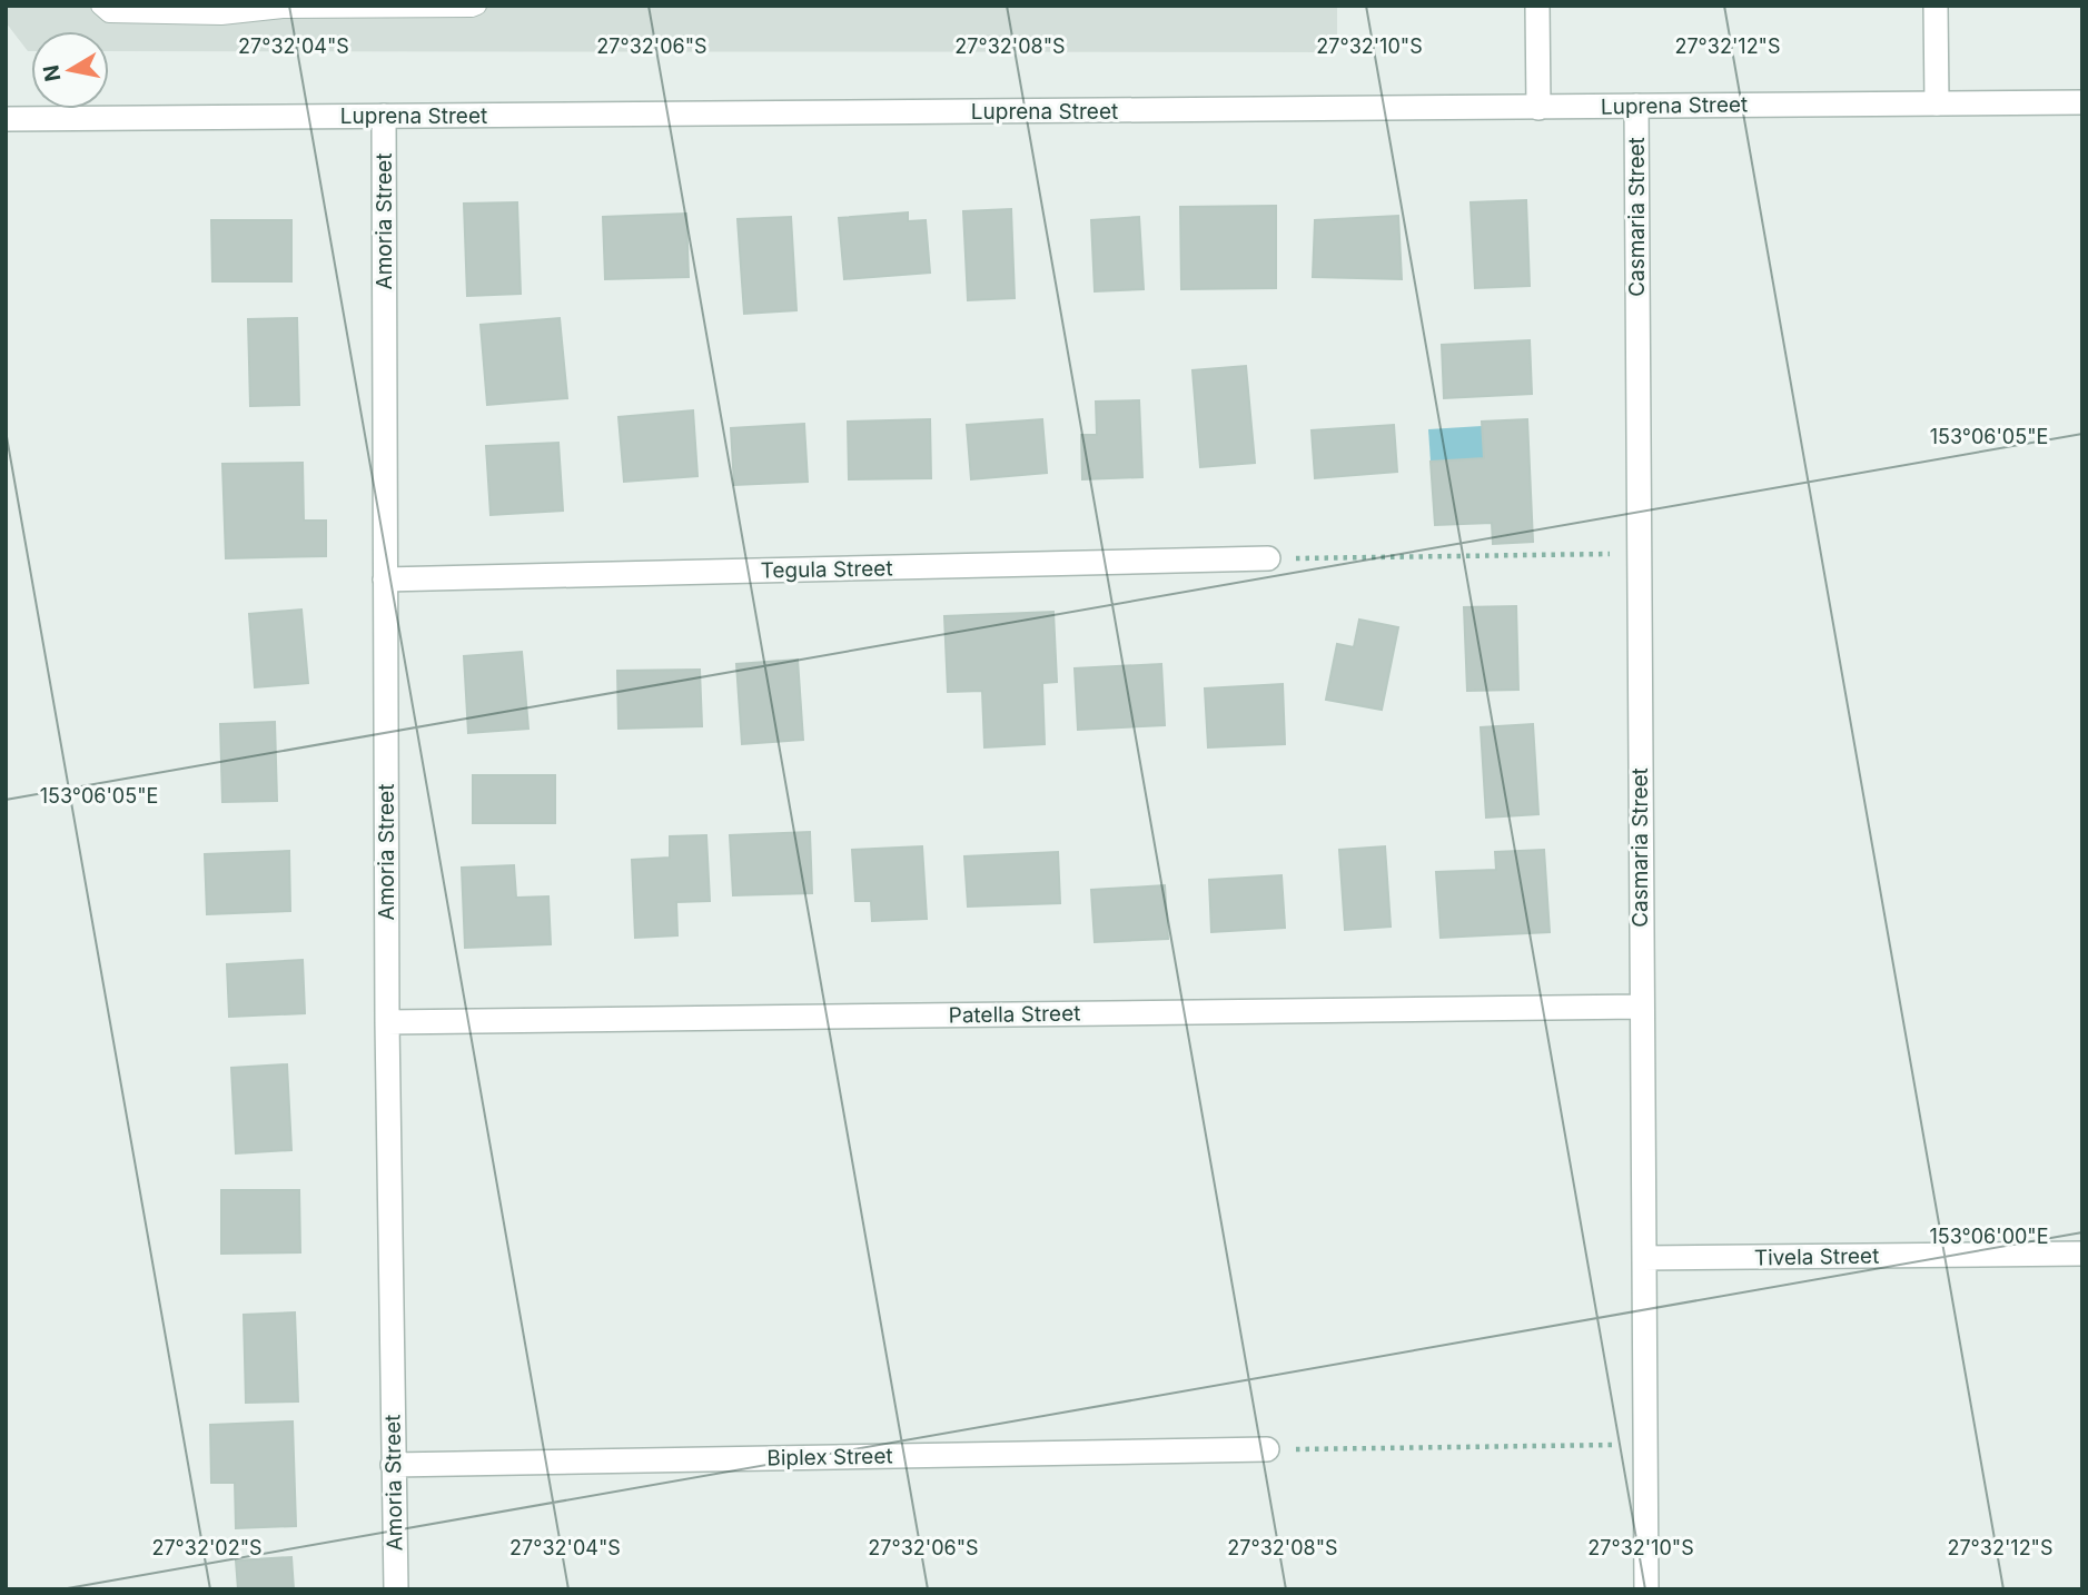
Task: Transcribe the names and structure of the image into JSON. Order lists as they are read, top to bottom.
{
  "streets": {
    "street": [
      "Luprena Street",
      "Casmaria Street",
      "Amoria Street",
      "Tegula Street",
      "Patella Street",
      "Tivela Street",
      "Biplex Street"
    ]
  },
  "crossings": [
    ["Luprena Street", "Casmaria Street"],
    ["Luprena Street", "Amoria Street"],
    ["Casmaria Street", "Patella Street"],
    ["Casmaria Street", "Tivela Street"],
    ["Amoria Street", "Tegula Street"],
    ["Amoria Street", "Patella Street"],
    ["Amoria Street", "Biplex Street"]
  ],
  "north": "left",
  "coordinates": [
    "27°32'04\"S",
    "27°32'06\"S",
    "27°32'08\"S",
    "27°32'10\"S",
    "27°32'12\"S",
    "153°06'05\"E",
    "153°06'00\"E",
    "27°32'02\"S"
  ]
}
